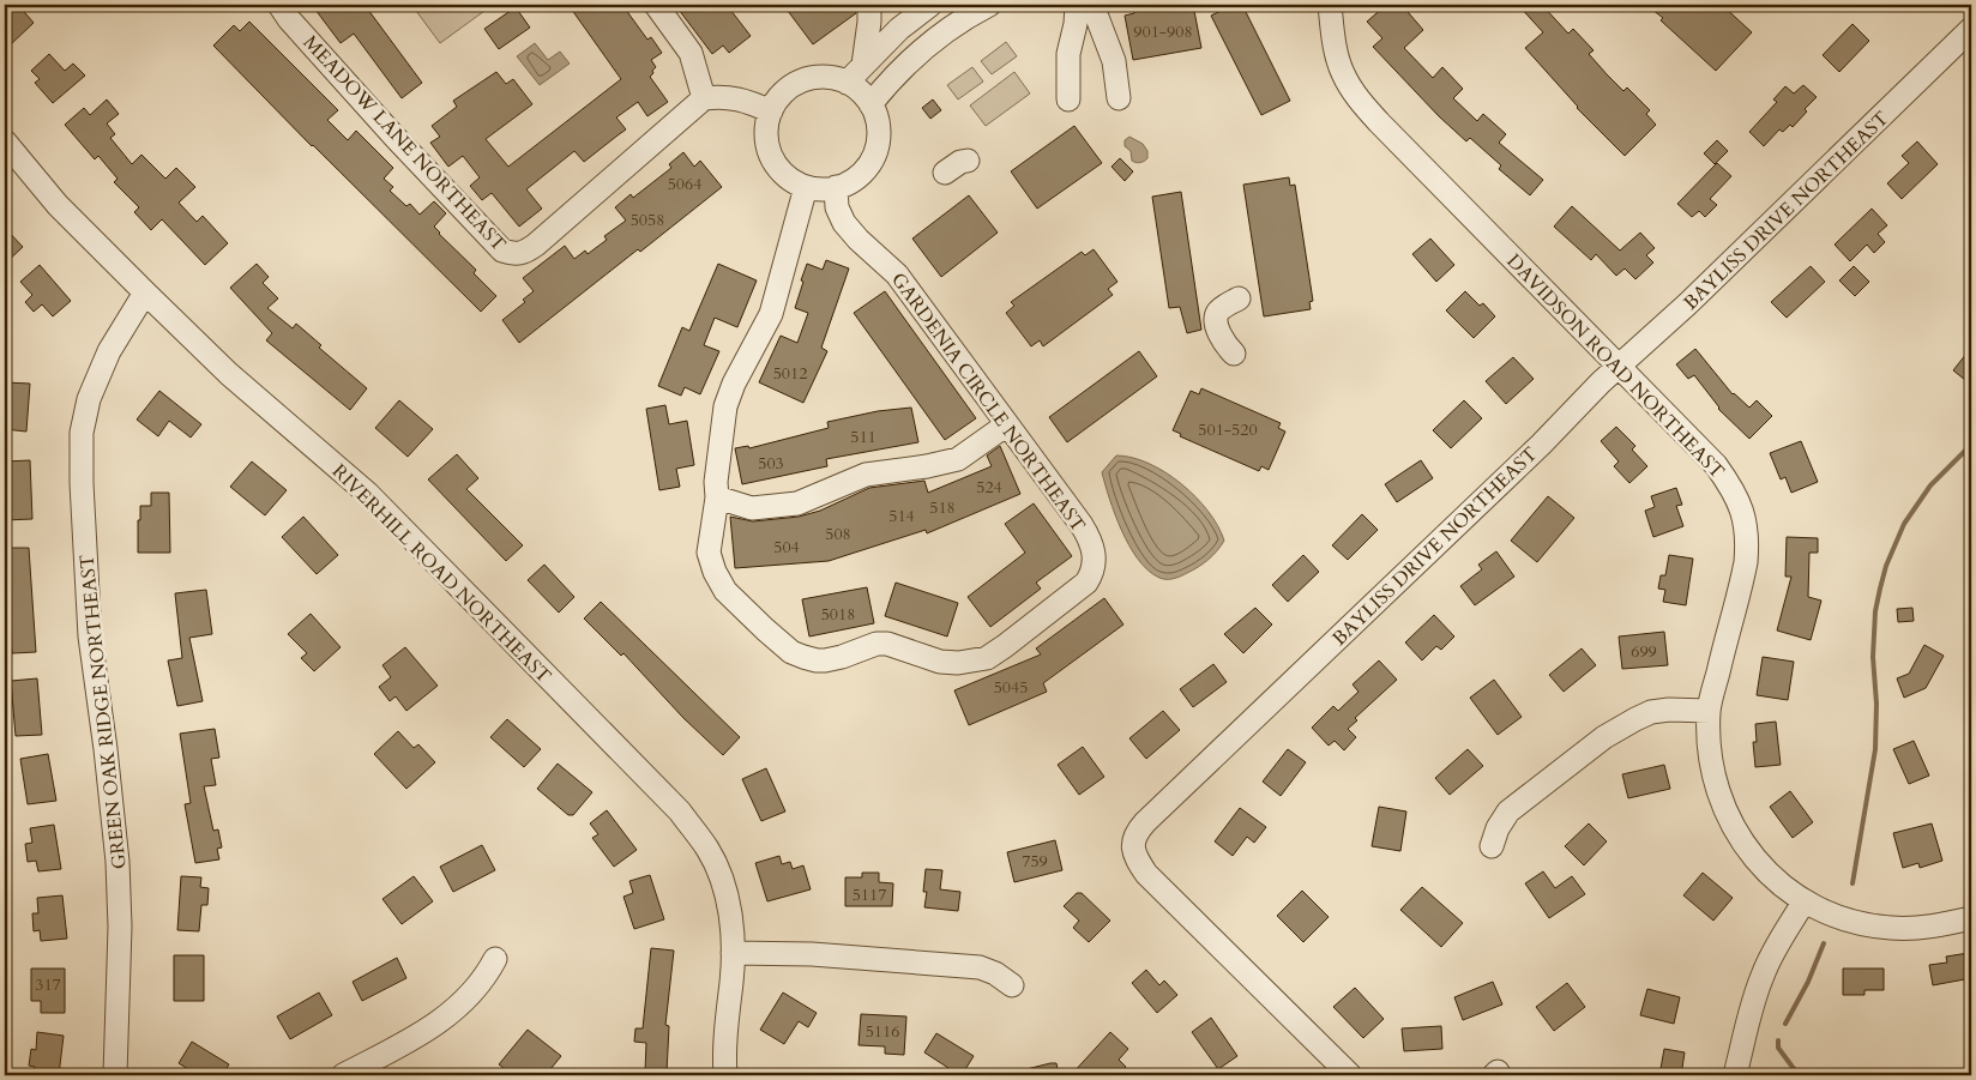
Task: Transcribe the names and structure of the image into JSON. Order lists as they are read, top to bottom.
{
  "streets": {
    "street": [
      "MEADOW LANE NORTHEAST",
      "BAYLISS DRIVE NORTHEAST",
      "DAVIDSON ROAD NORTHEAST",
      "GARDENIA CIRCLE NORTHEAST",
      "RIVERHILL ROAD NORTHEAST",
      "GREEN OAK RIDGE NORTHEAST"
    ]
  },
  "crossings": [
    ["BAYLISS DRIVE NORTHEAST", "DAVIDSON ROAD NORTHEAST"],
    ["RIVERHILL ROAD NORTHEAST", "GREEN OAK RIDGE NORTHEAST"]
  ],
  "house_numbers": [
    "901-908",
    "5064",
    "5058",
    "5012",
    "501-520",
    "511",
    "503",
    "524",
    "518",
    "514",
    "508",
    "504",
    "5018",
    "699",
    "5045",
    "759",
    "5117",
    "317",
    "5116"
  ]
}
